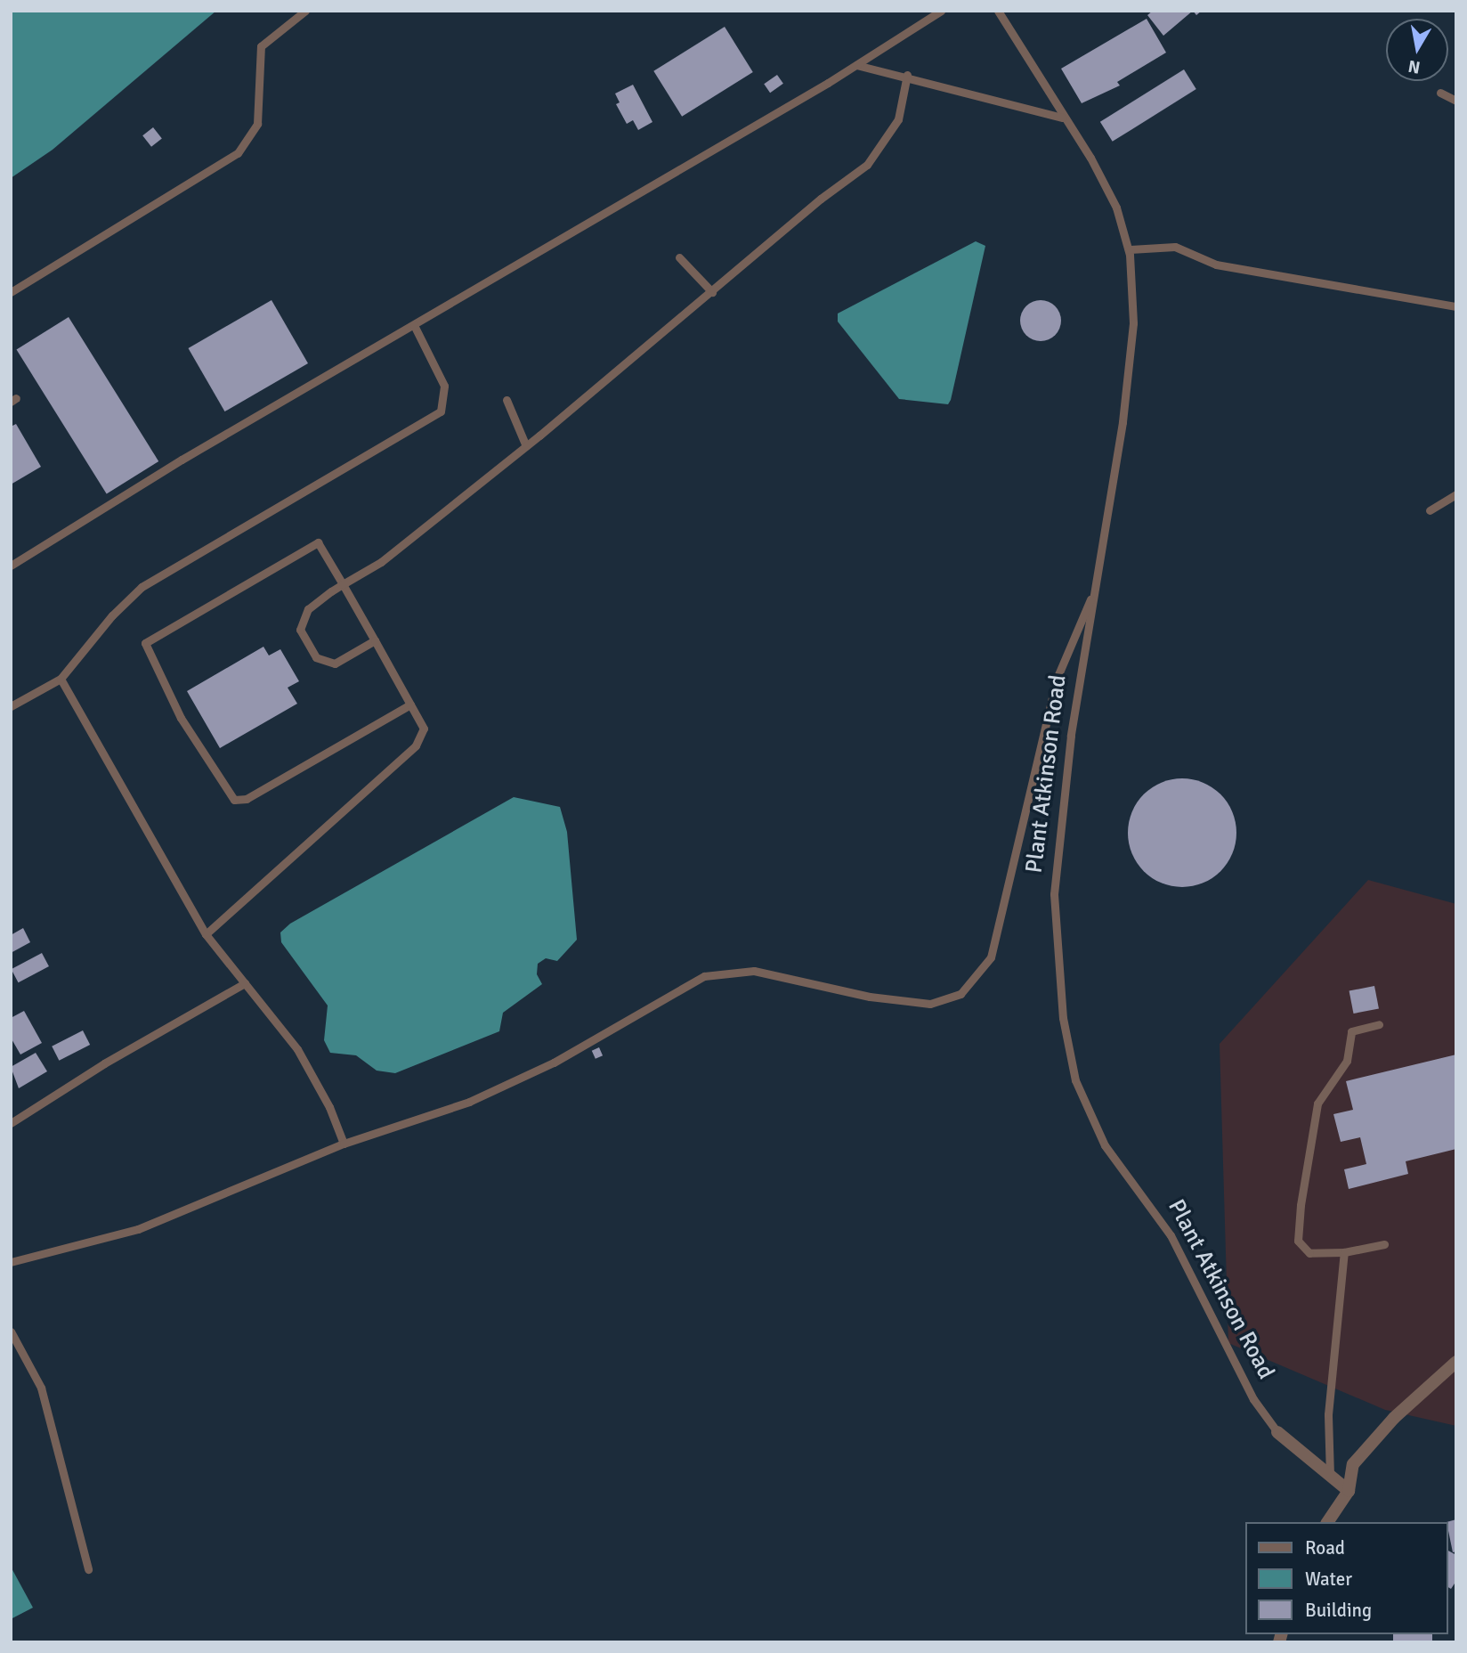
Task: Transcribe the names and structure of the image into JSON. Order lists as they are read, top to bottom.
{
  "streets": {
    "street": ["Plant Atkinson Road"]
  },
  "legend": ["Road", "Water", "Building"],
  "north": "bottom"
}
